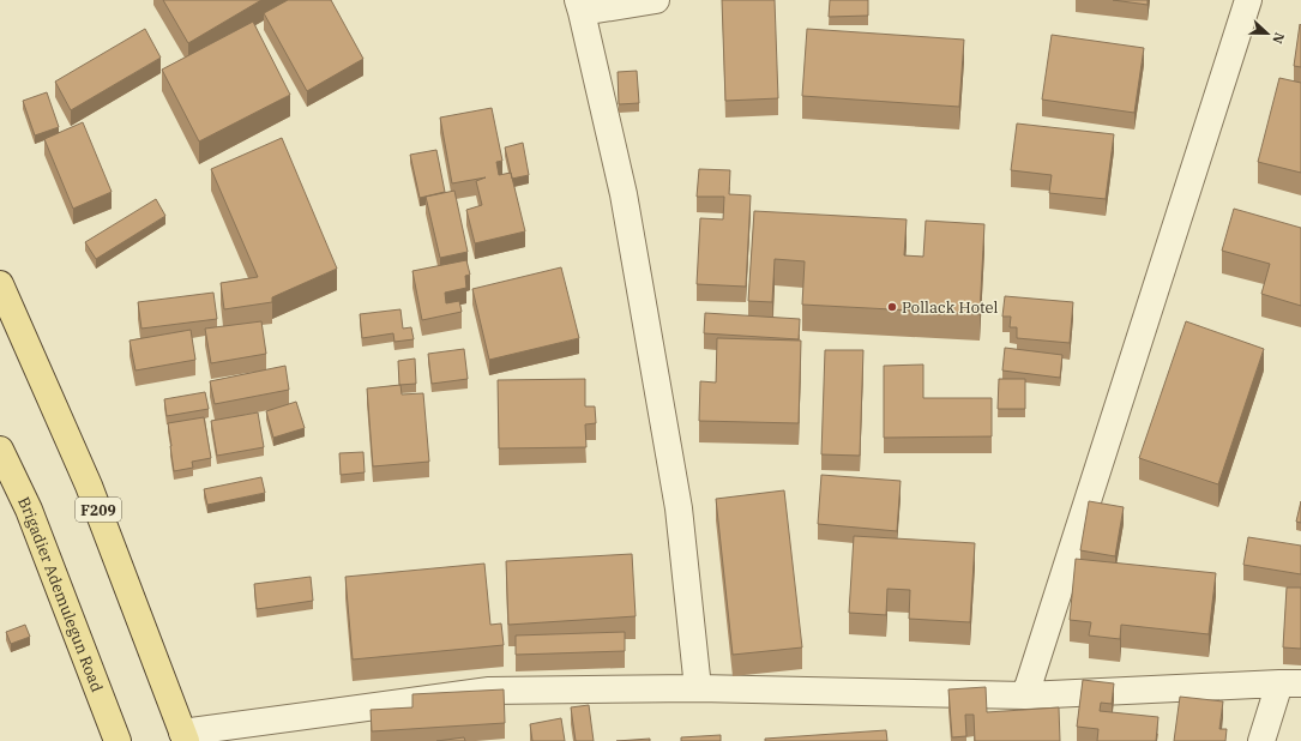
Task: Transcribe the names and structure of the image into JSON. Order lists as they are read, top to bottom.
{
  "streets": {
    "main road": ["F209", "Brigadier Ademulegun Road"]
  },
  "places": ["Pollack Hotel"],
  "north": "right"
}
